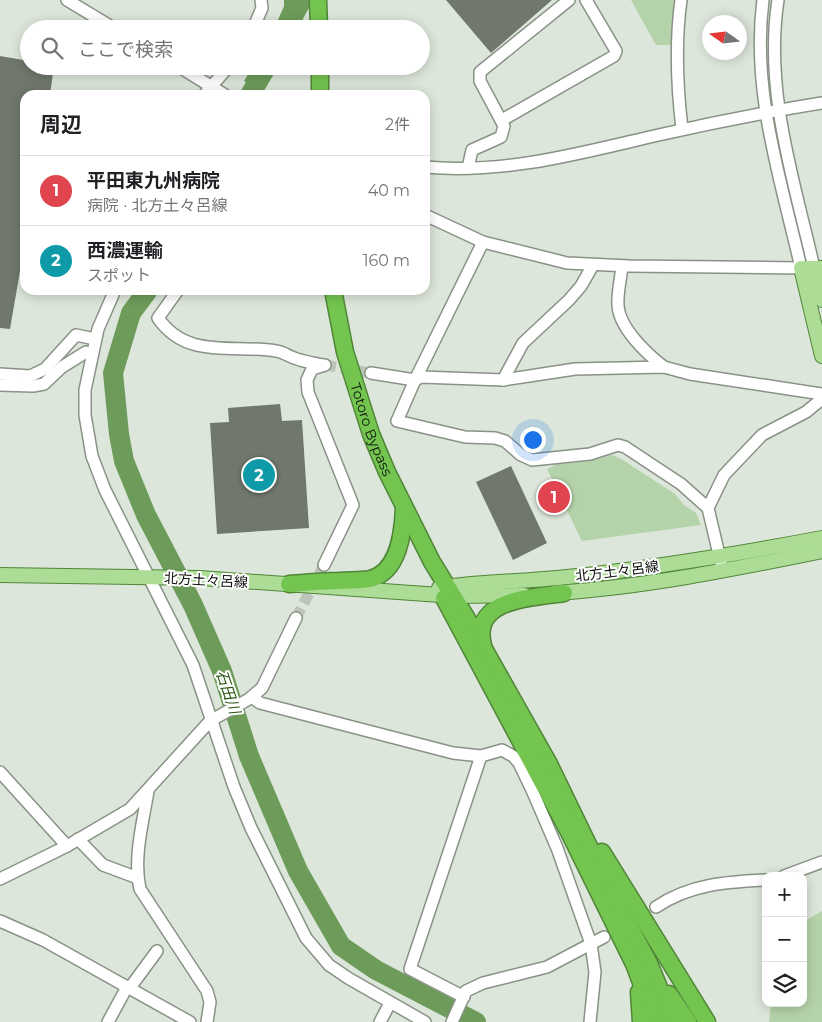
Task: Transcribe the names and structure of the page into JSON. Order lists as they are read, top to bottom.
{
  "streets": {
    "highway": ["Totoro Bypass"],
    "main road": ["北方土々呂線"]
  },
  "crossings": [
    ["Totoro Bypass", "北方土々呂線"]
  ],
  "water": ["石田川"],
  "north": "left",
  "page": {
    "search": "ここで検索",
    "heading": ["周辺", "2件"],
    "list": [
      {
        "mark": "1",
        "name": "平田東九州病院",
        "note": "病院 · 北方土々呂線",
        "value": "40 m"
      },
      {
        "mark": "2",
        "name": "西濃運輸",
        "note": "スポット",
        "value": "160 m"
      }
    ],
    "pins": ["2", "1"],
    "map_buttons": ["+", "−"]
  }
}
